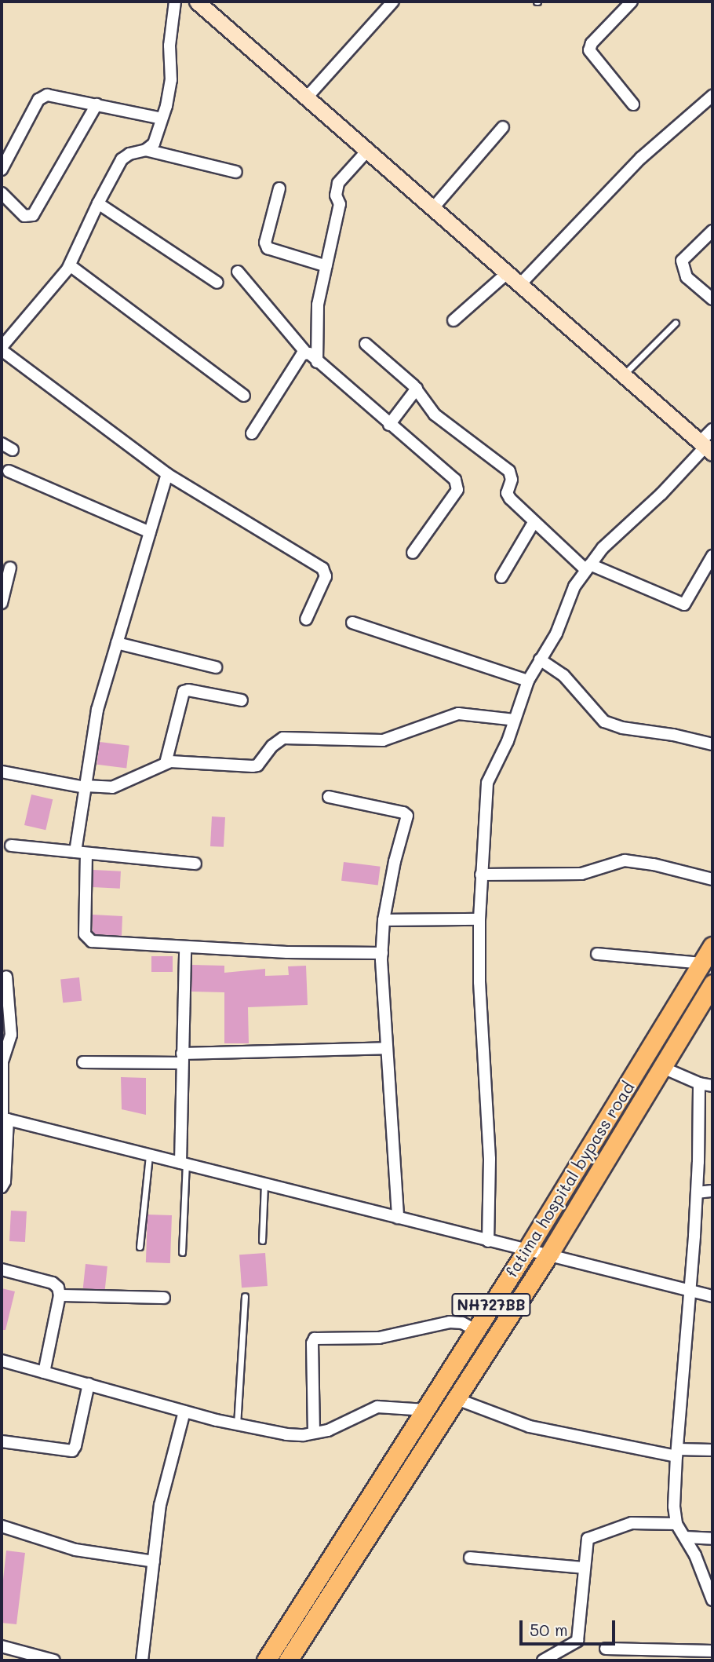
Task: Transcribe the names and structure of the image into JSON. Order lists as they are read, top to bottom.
{
  "streets": {
    "highway": ["fatima hospital bypass road", "NH727BB"]
  },
  "scale_bar": "50 m"
}
